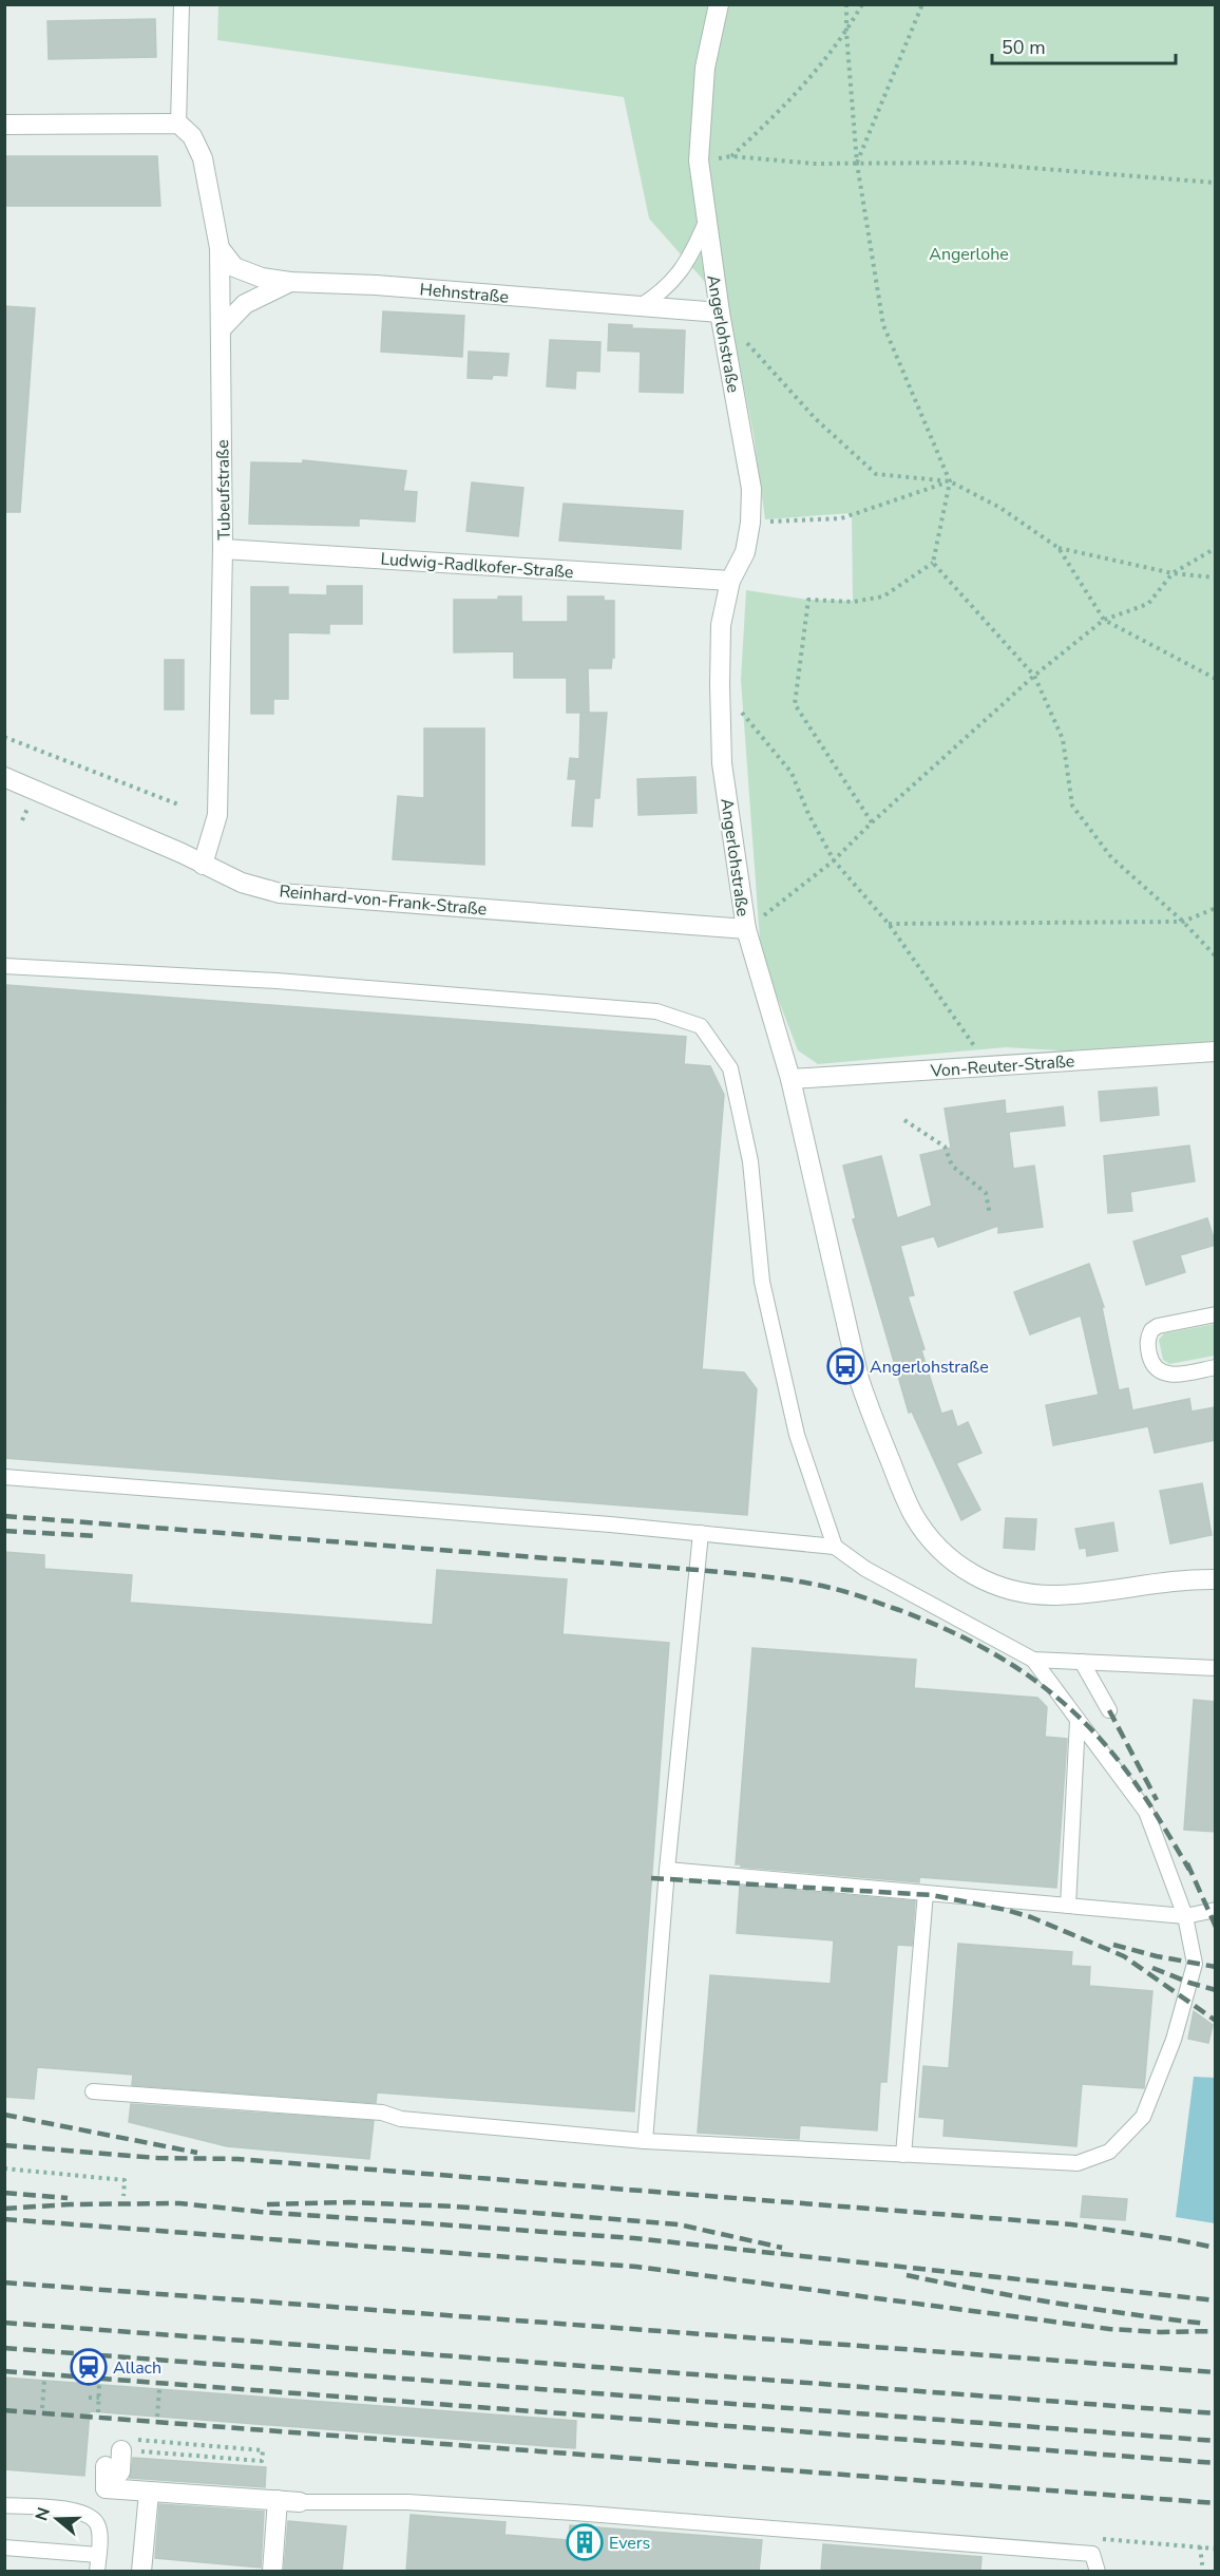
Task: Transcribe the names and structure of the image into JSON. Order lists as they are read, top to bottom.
{
  "streets": {
    "street": [
      "Hehnstraße",
      "Angerlohstraße",
      "Tubeufstraße",
      "Ludwig-Radlkofer-Straße",
      "Reinhard-von-Frank-Straße",
      "Von-Reuter-Straße"
    ]
  },
  "crossings": [
    ["Hehnstraße", "Angerlohstraße"],
    ["Hehnstraße", "Tubeufstraße"],
    ["Angerlohstraße", "Ludwig-Radlkofer-Straße"],
    ["Angerlohstraße", "Reinhard-von-Frank-Straße"],
    ["Angerlohstraße", "Von-Reuter-Straße"],
    ["Tubeufstraße", "Ludwig-Radlkofer-Straße"],
    ["Tubeufstraße", "Reinhard-von-Frank-Straße"]
  ],
  "parks": ["Angerlohe"],
  "places": {
    "bus stop": ["Angerlohstraße"],
    "station": ["Allach"],
    "building": ["Evers"]
  },
  "scale_bar": "50 m",
  "north": "left"
}
